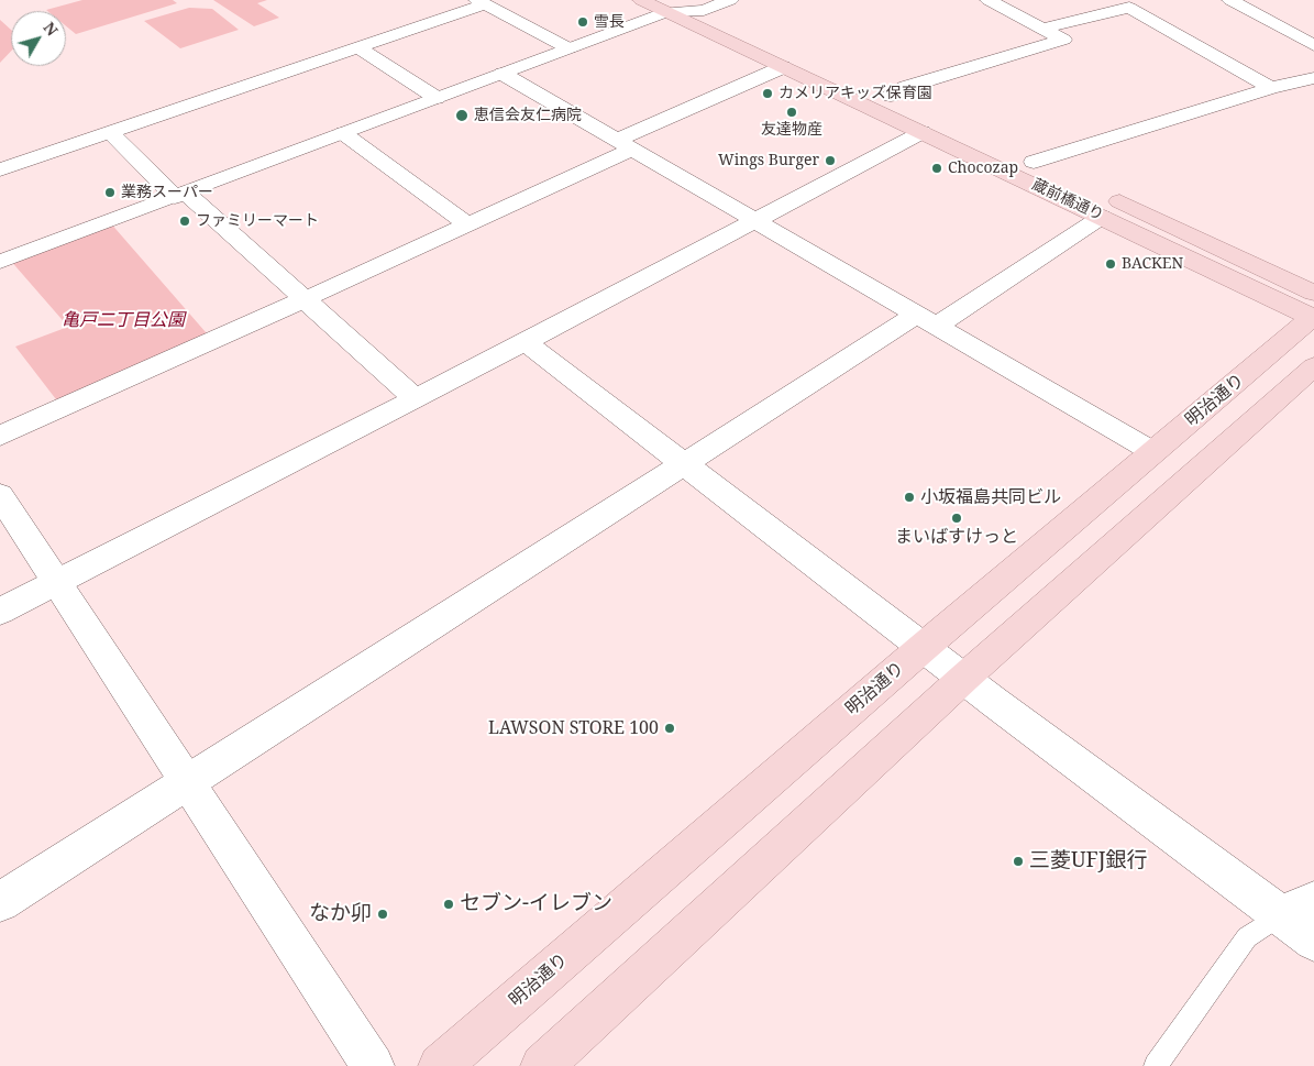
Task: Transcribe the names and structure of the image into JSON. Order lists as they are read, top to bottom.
{
  "streets": {
    "main road": ["蔵前橋通り", "明治通り"]
  },
  "crossings": [
    ["蔵前橋通り", "明治通り"]
  ],
  "parks": ["亀戸二丁目公園"],
  "places": [
    "雪長",
    "カメリアキッズ保育園",
    "友達物産",
    "恵信会友仁病院",
    "Wings Burger",
    "Chocozap",
    "業務スーパー",
    "ファミリーマート",
    "BACKEN",
    "小坂福島共同ビル",
    "まいばすけっと",
    "LAWSON STORE 100",
    "三菱UFJ銀行",
    "セブン-イレブン",
    "なか卯"
  ],
  "north": "top right"
}
